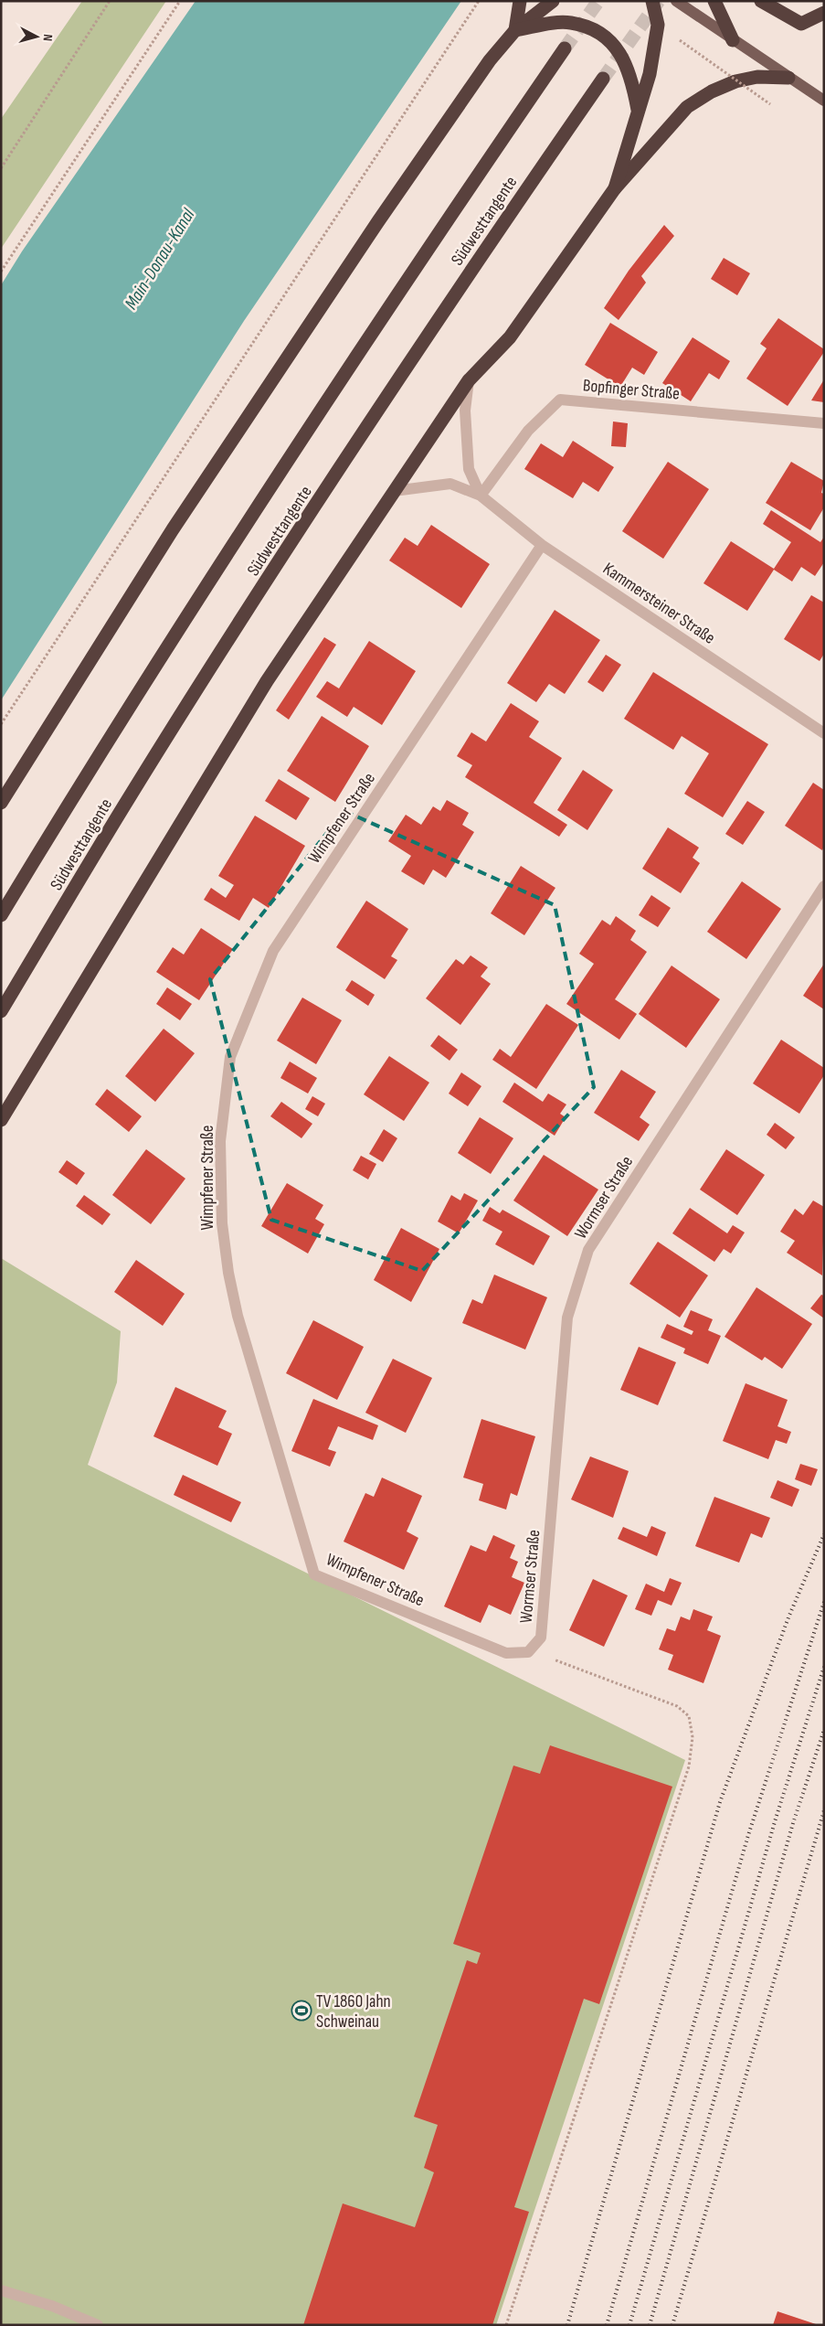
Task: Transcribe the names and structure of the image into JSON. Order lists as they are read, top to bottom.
{
  "streets": {
    "highway": ["Südwesttangente"],
    "street": [
      "Bopfinger Straße",
      "Kammersteiner Straße",
      "Wimpfener Straße",
      "Wormser Straße"
    ]
  },
  "crossings": [
    ["Bopfinger Straße", "Kammersteiner Straße"],
    ["Kammersteiner Straße", "Wimpfener Straße"],
    ["Wimpfener Straße", "Wormser Straße"]
  ],
  "water": ["Main-Donau-Kanal"],
  "places": {
    "sports": ["TV 1860 Jahn Schweinau"]
  },
  "north": "right"
}
